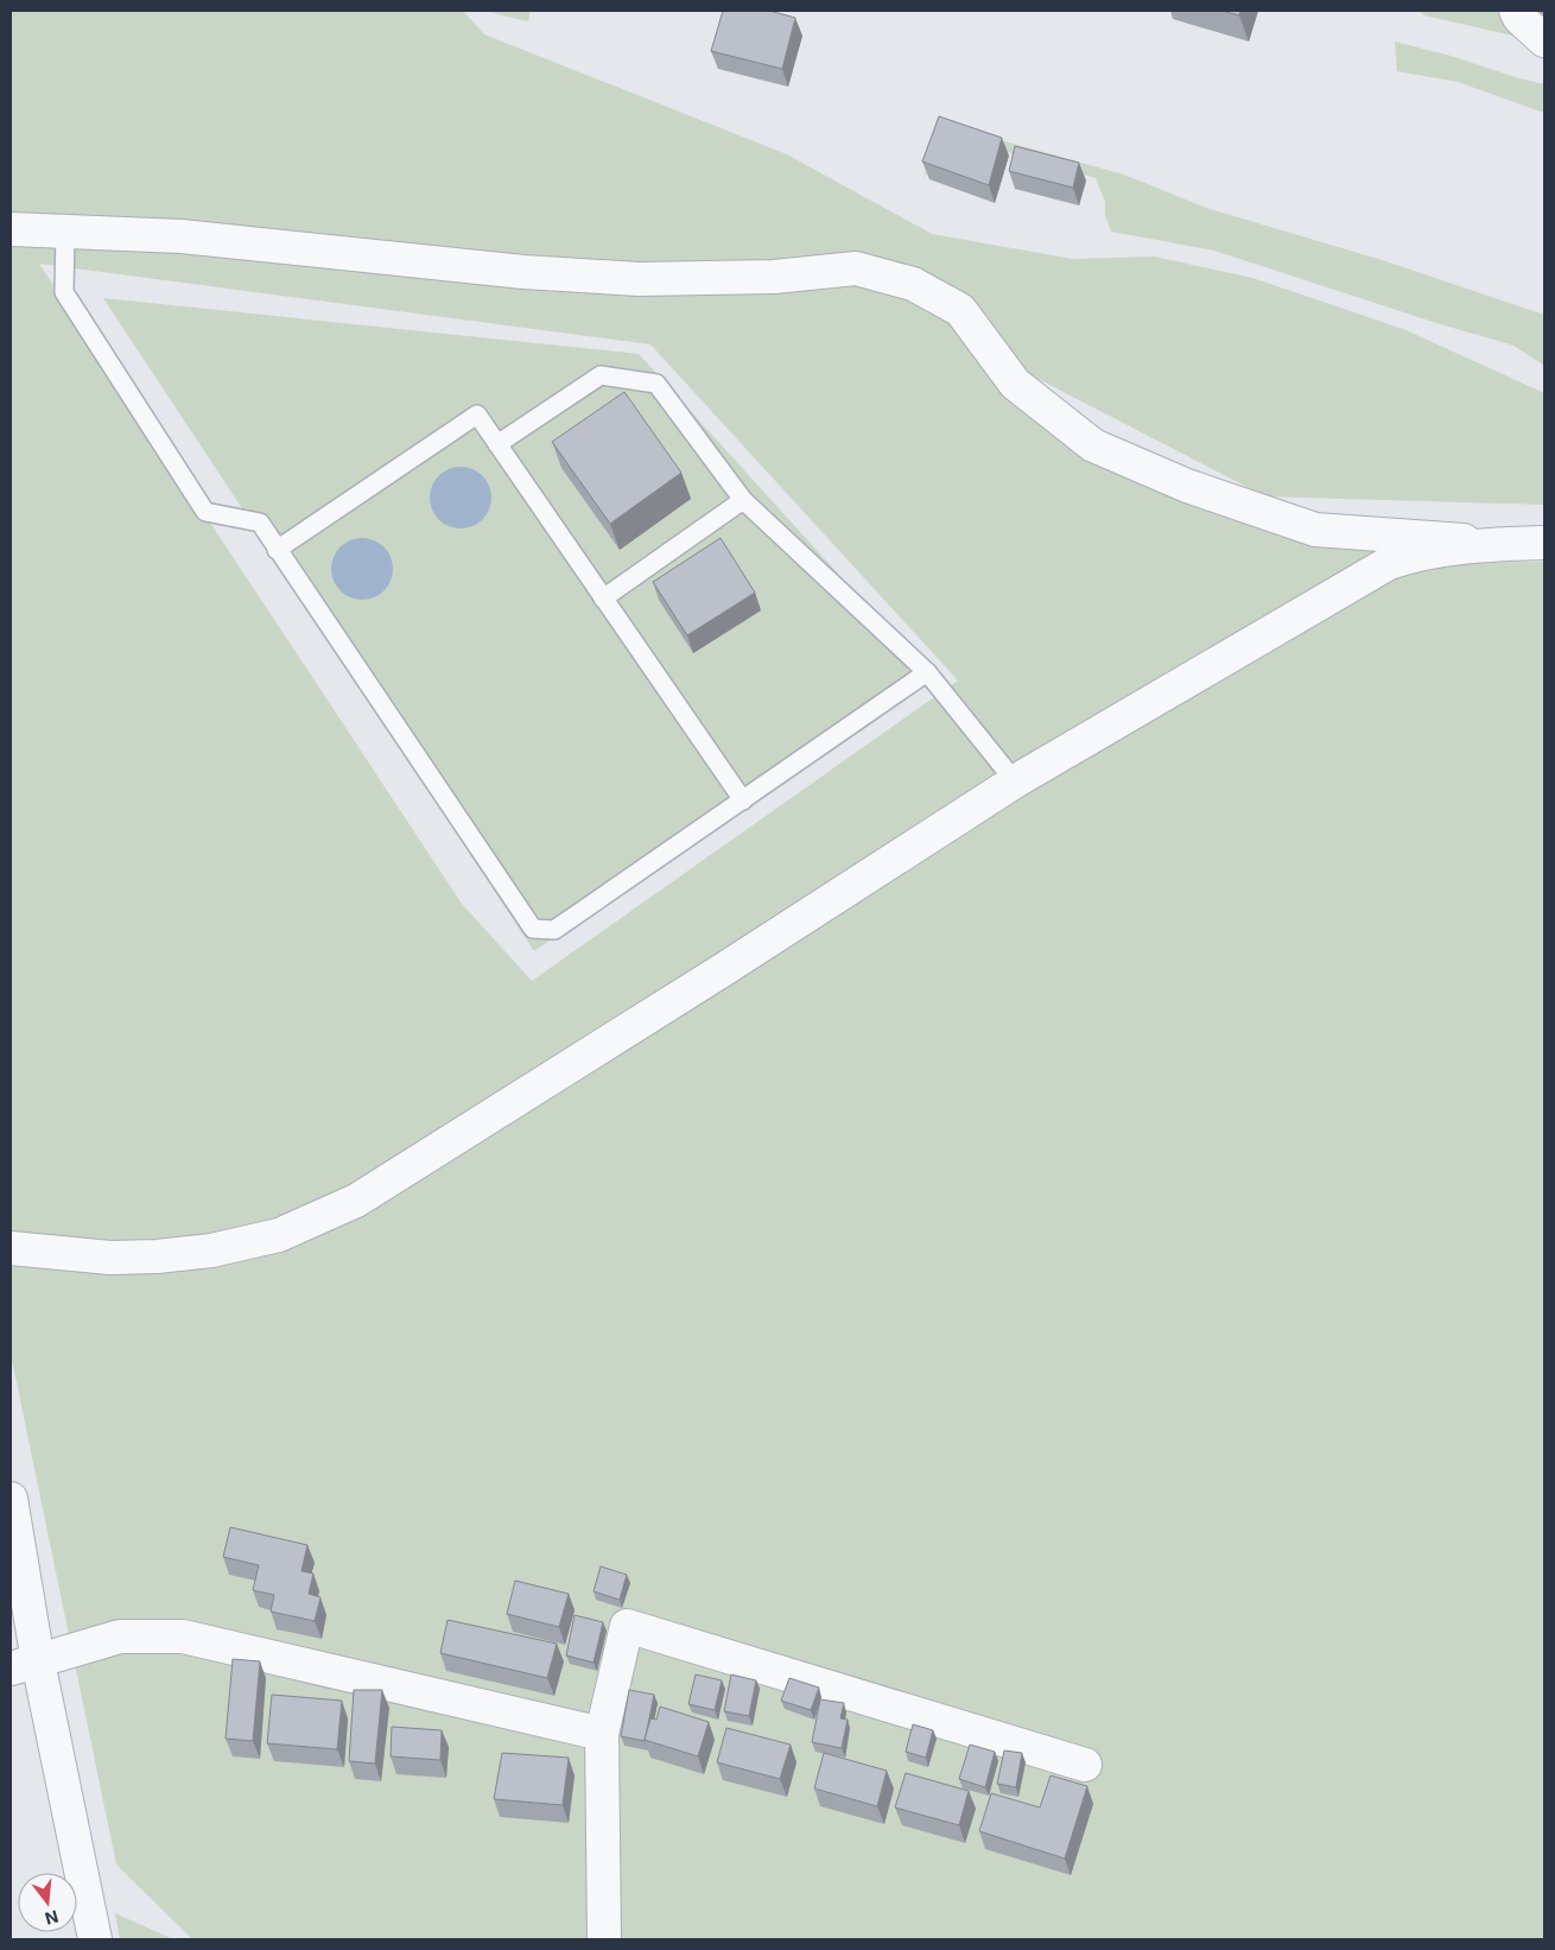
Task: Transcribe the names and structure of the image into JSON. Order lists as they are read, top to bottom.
{
  "north": "bottom"
}
